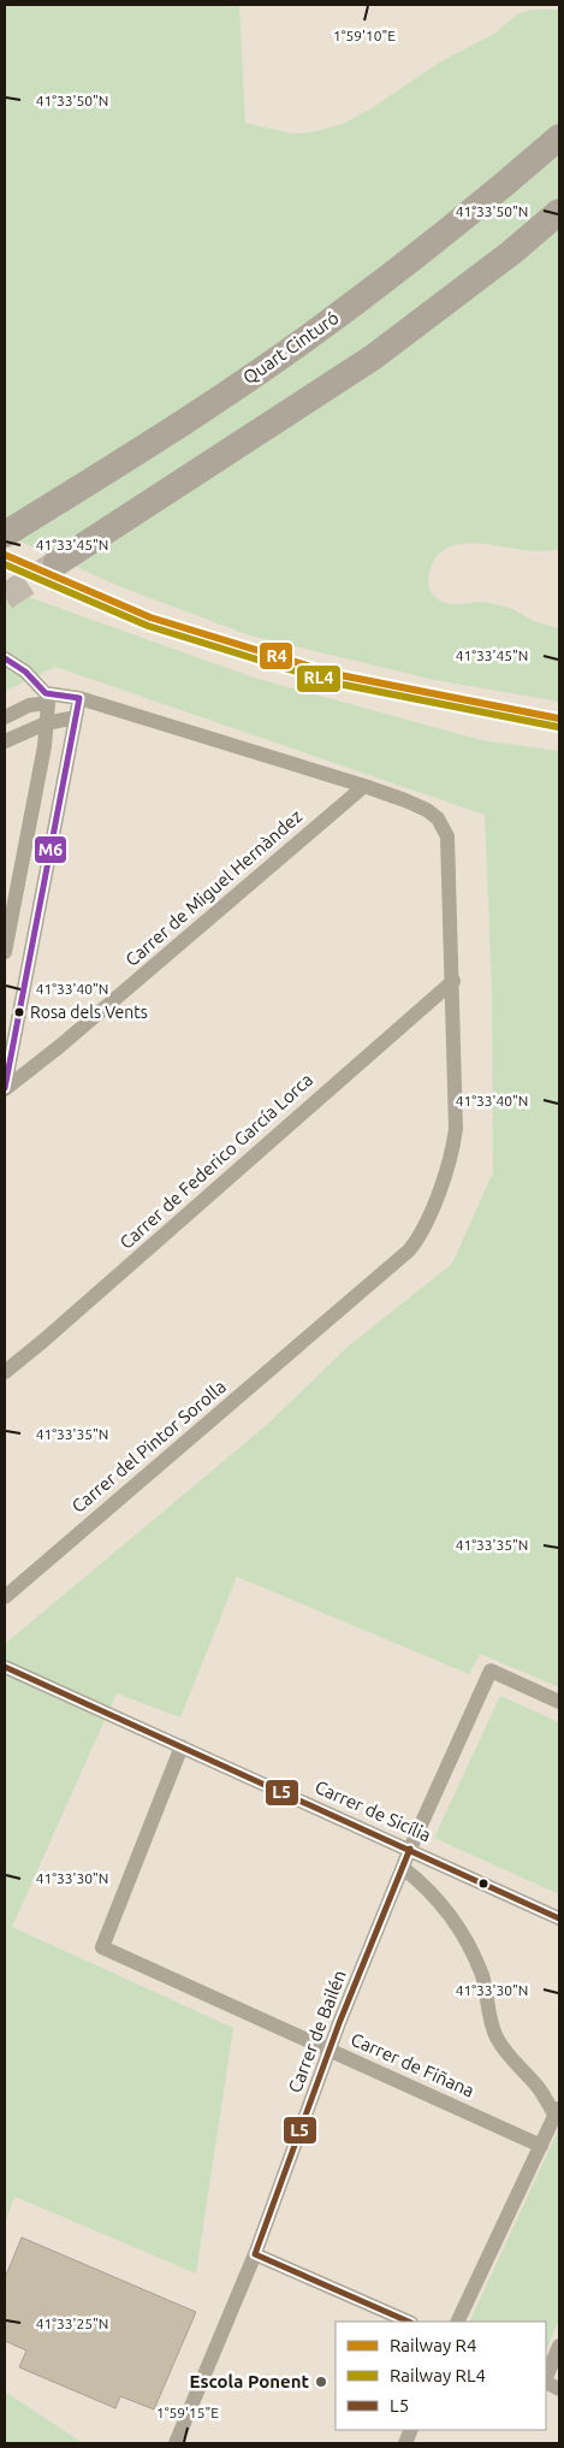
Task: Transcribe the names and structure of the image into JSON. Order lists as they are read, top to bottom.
{
  "streets": {
    "highway": ["Quart Cinturó"],
    "street": [
      "Carrer de Miguel Hernàndez",
      "Carrer de Federico García Lorca",
      "Carrer del Pintor Sorolla",
      "Carrer de Sicília",
      "Carrer de Bailén",
      "Carrer de Fiñana"
    ]
  },
  "crossings": [
    ["Carrer de Federico García Lorca", "Carrer del Pintor Sorolla"],
    ["Carrer de Sicília", "Carrer de Bailén"],
    ["Carrer de Sicília", "Carrer de Fiñana"],
    ["Carrer de Bailén", "Carrer de Fiñana"]
  ],
  "places": ["Rosa dels Vents", "Escola Ponent"],
  "lines": [
    "rail line R4",
    "rail line RL4",
    "transit line M6",
    "transit line L5"
  ],
  "legend": ["Railway R4", "Railway RL4", "L5"],
  "coordinates": [
    "1°59'10\"E",
    "41°33'50\"N",
    "41°33'45\"N",
    "41°33'40\"N",
    "41°33'35\"N",
    "41°33'30\"N",
    "41°33'25\"N",
    "1°59'15\"E"
  ]
}
